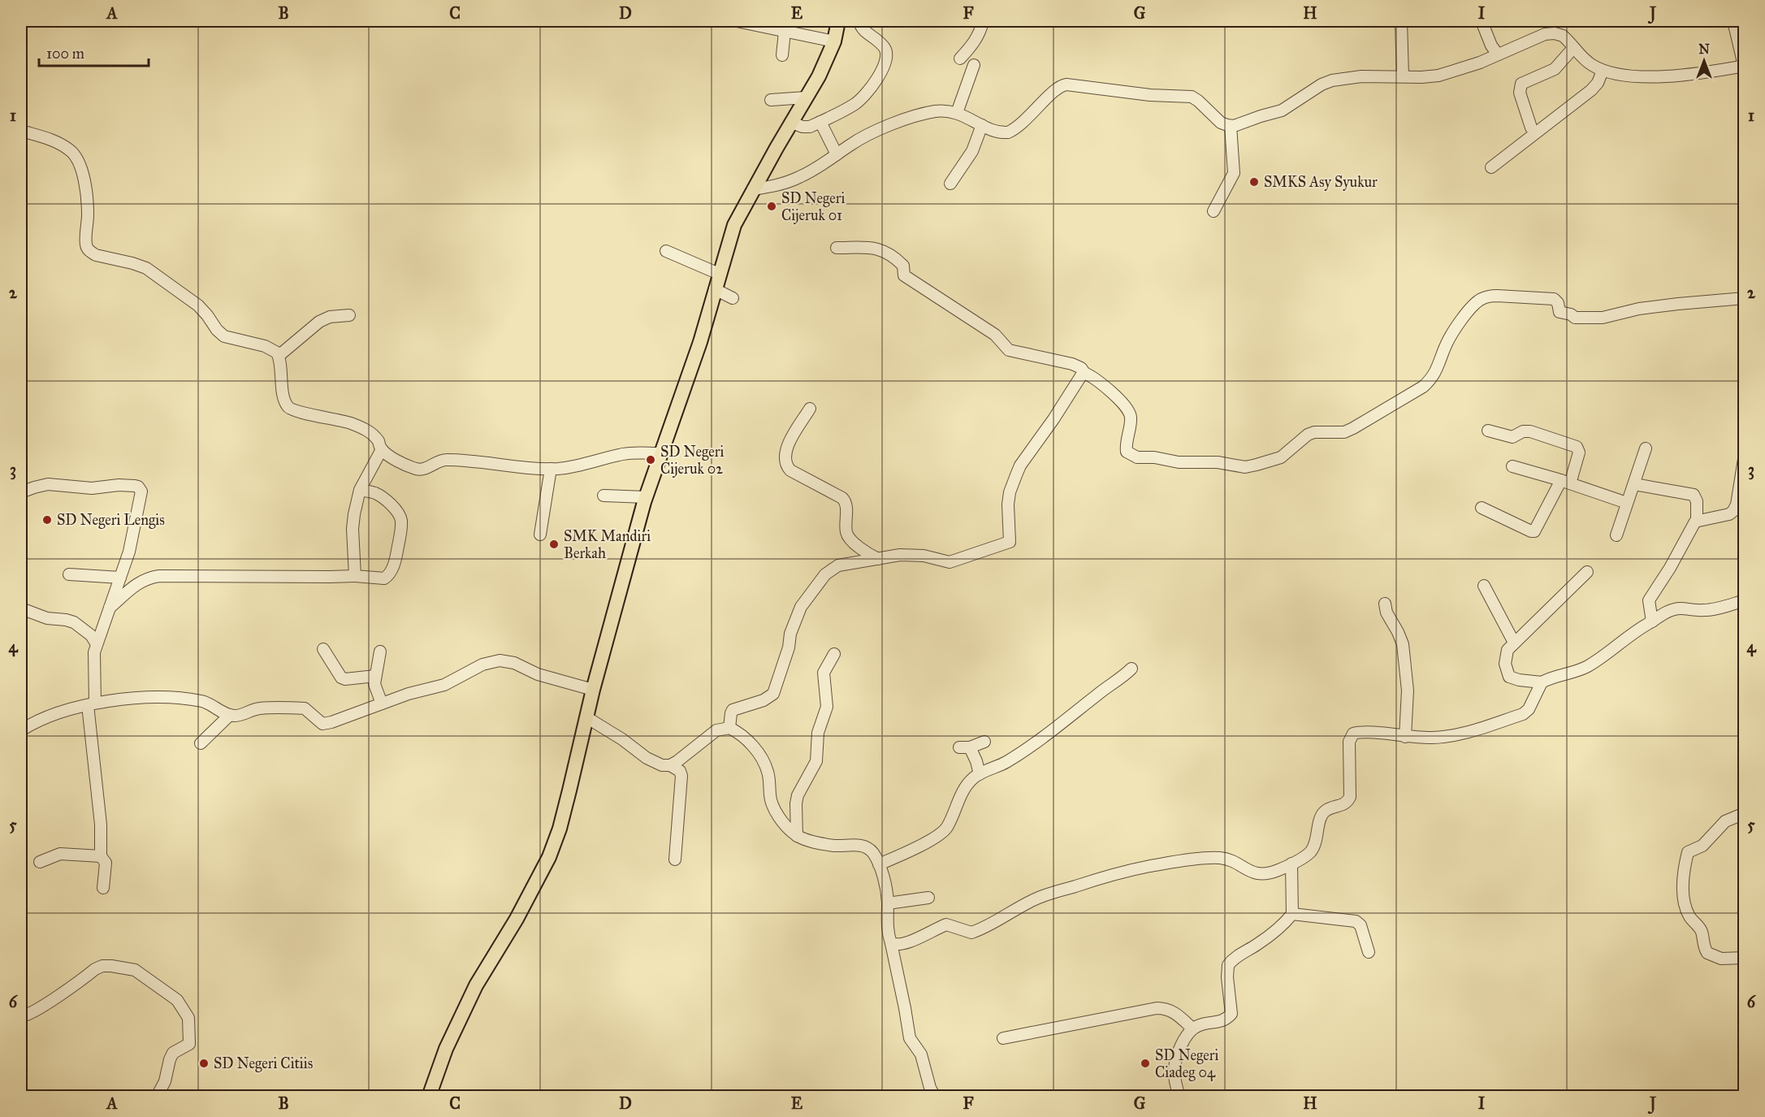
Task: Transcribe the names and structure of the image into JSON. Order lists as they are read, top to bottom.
{
  "places": [
    "SMKS Asy Syukur",
    "SD Negeri Cijeruk 01",
    "SD Negeri Cijeruk 02",
    "SD Negeri Lengis",
    "SMK Mandiri Berkah",
    "SD Negeri Citiis",
    "SD Negeri Ciadeg 04"
  ],
  "scale_bar": "100 m",
  "north": "top",
  "grid": {
    "columns": [
      "A",
      "B",
      "C",
      "D",
      "E",
      "F",
      "G",
      "H",
      "I",
      "J"
    ],
    "rows": [
      "1",
      "2",
      "3",
      "4",
      "5",
      "6"
    ]
  }
}
